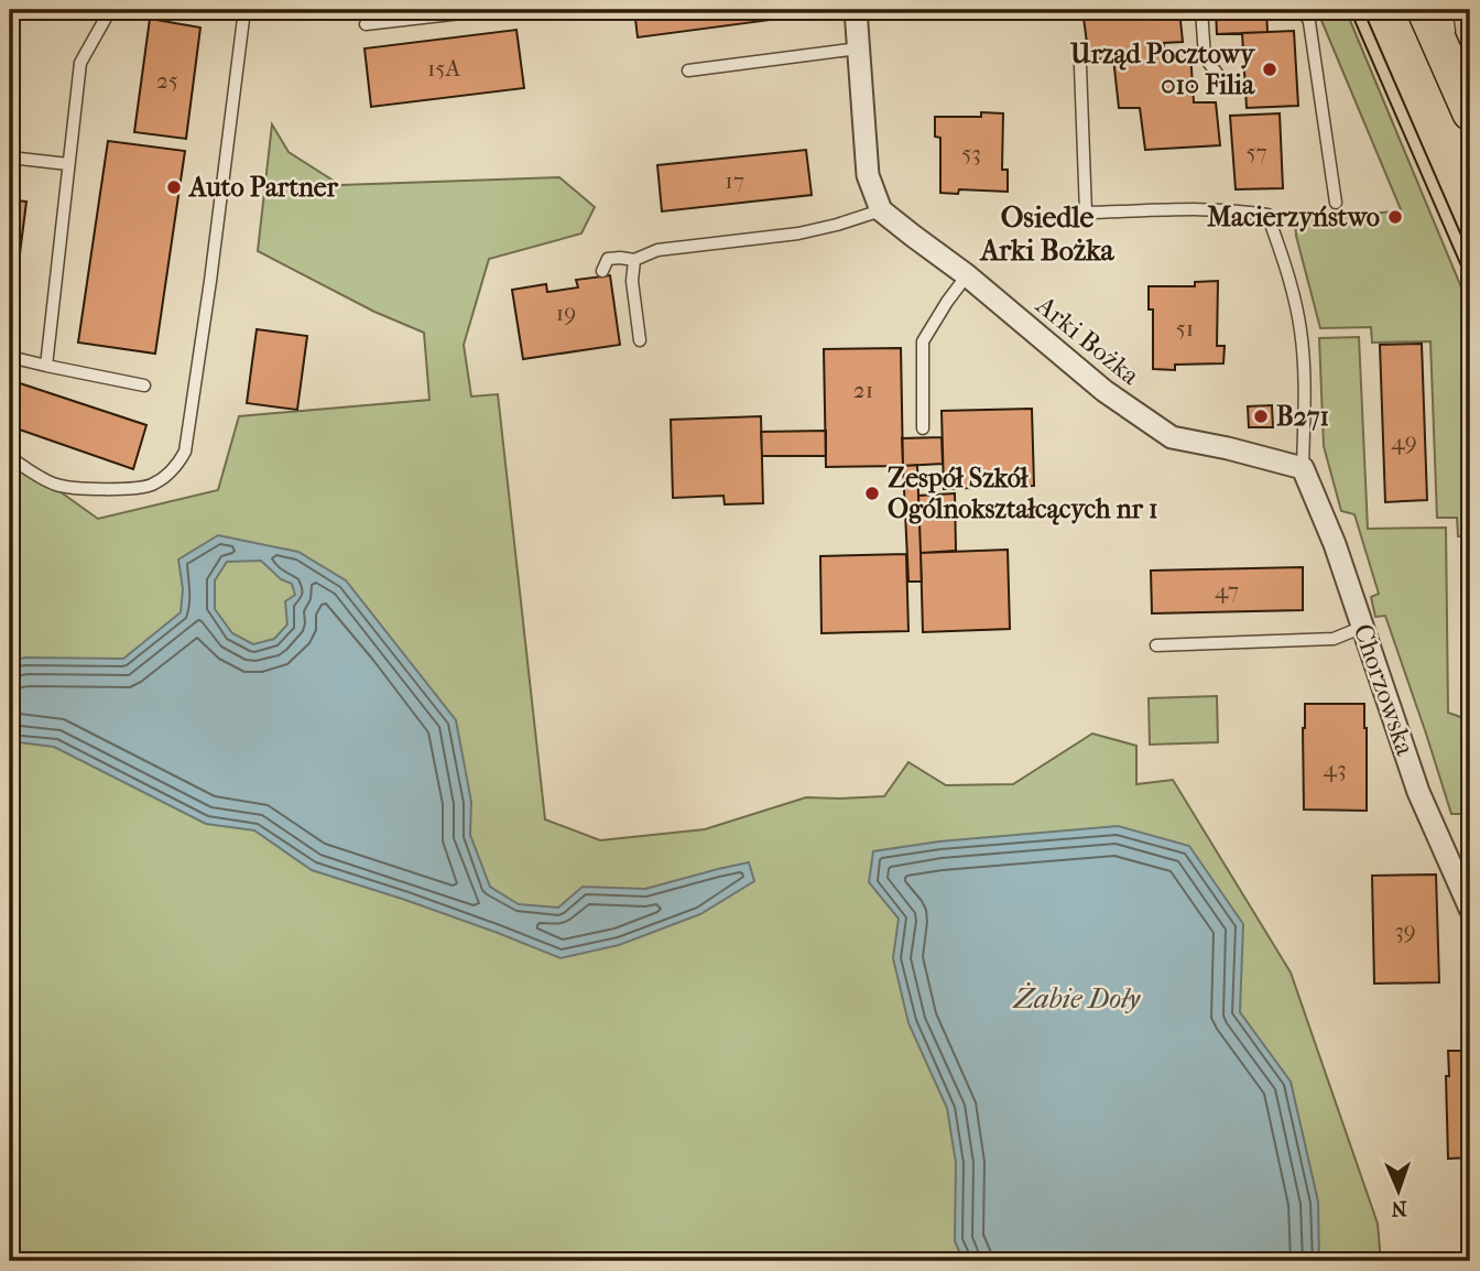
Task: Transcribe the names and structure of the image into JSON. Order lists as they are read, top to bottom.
{
  "streets": {
    "street": ["Arki Bożka", "Chorzowska"]
  },
  "crossings": [
    ["Arki Bożka", "Chorzowska"]
  ],
  "districts": ["Osiedle Arki Bożka"],
  "water": ["Żabie Doły"],
  "places": [
    "Urząd Pocztowy 010 Filia",
    "Auto Partner",
    "Macierzyństwo",
    "B271",
    "Zespół Szkół Ogólnokształcących nr 1"
  ],
  "house_numbers": [
    "15A",
    "25",
    "57",
    "53",
    "17",
    "19",
    "51",
    "21",
    "49",
    "47",
    "43",
    "39"
  ],
  "north": "bottom"
}
